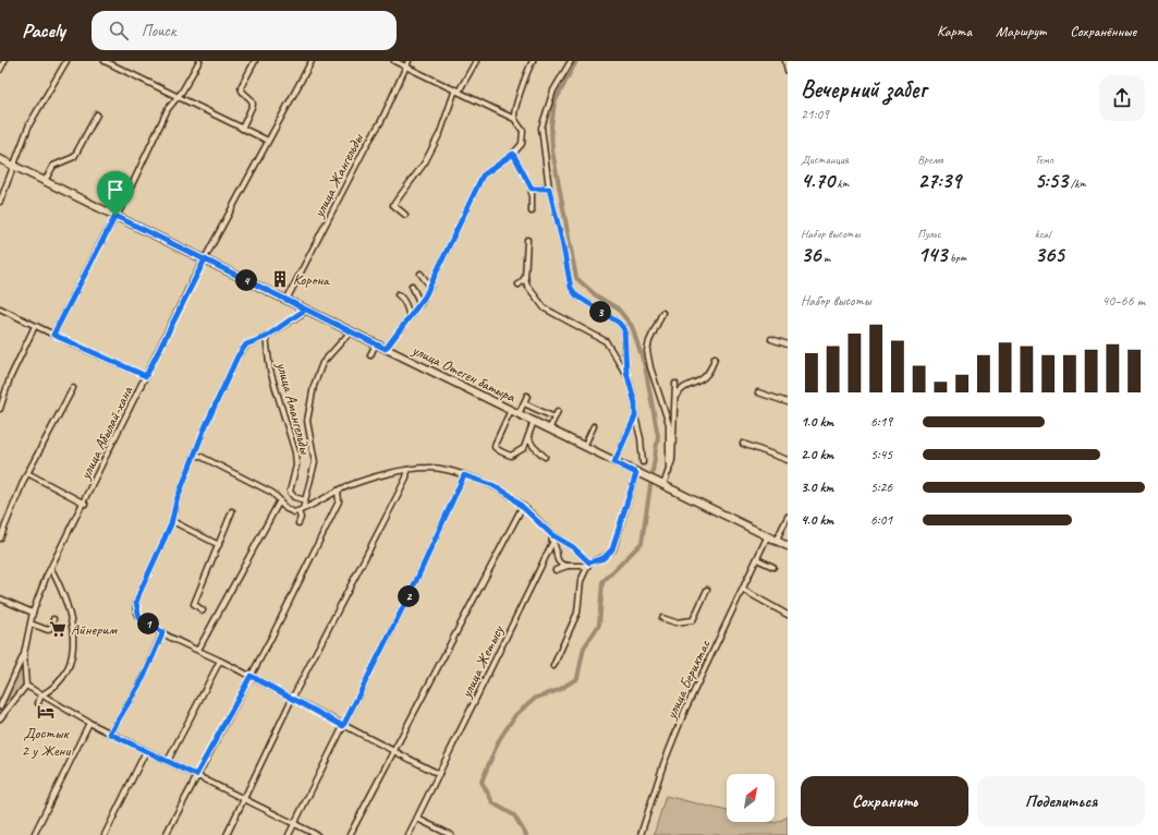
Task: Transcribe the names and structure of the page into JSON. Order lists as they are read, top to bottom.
{
  "streets": {
    "main road": ["улица Отеген батыра"],
    "street": [
      "улица Жангельды",
      "улица Амангельды",
      "улица Абылай-хана",
      "улица Жетысу",
      "улица Бериктас"
    ]
  },
  "crossings": [
    ["улица Жангельды", "улица Отеген батыра"],
    ["улица Отеген батыра", "улица Абылай-хана"],
    ["улица Отеген батыра", "улица Бериктас"]
  ],
  "places": {
    "building": ["Корона"],
    "supermarket": ["Айнерим"],
    "hotel": ["Достык 2 у Жени"]
  },
  "north": "top right",
  "page": {
    "header": "Pacely",
    "search": "Поиск",
    "nav": ["Карта", "Маршрут", "Сохранённые"],
    "heading": ["Вечерний забег", "21:09"],
    "stats": [
      ["Дистанция", "4.70 km"],
      ["Время", "27:39"],
      ["Темп", "5:53 /km"],
      ["Набор высоты", "36 m"],
      ["Пульс", "143 bpm"],
      ["kcal", "365"]
    ],
    "pins": [
      "4",
      "3",
      "2",
      "1"
    ],
    "chart": ["Набор высоты", "40–66 m"],
    "list": [
      {
        "name": "1.0 km",
        "note": "6:19"
      },
      {
        "name": "2.0 km",
        "note": "5:45"
      },
      {
        "name": "3.0 km",
        "note": "5:26"
      },
      {
        "name": "4.0 km",
        "note": "6:01"
      }
    ],
    "buttons": ["Сохранить", "Поделиться"]
  }
}
